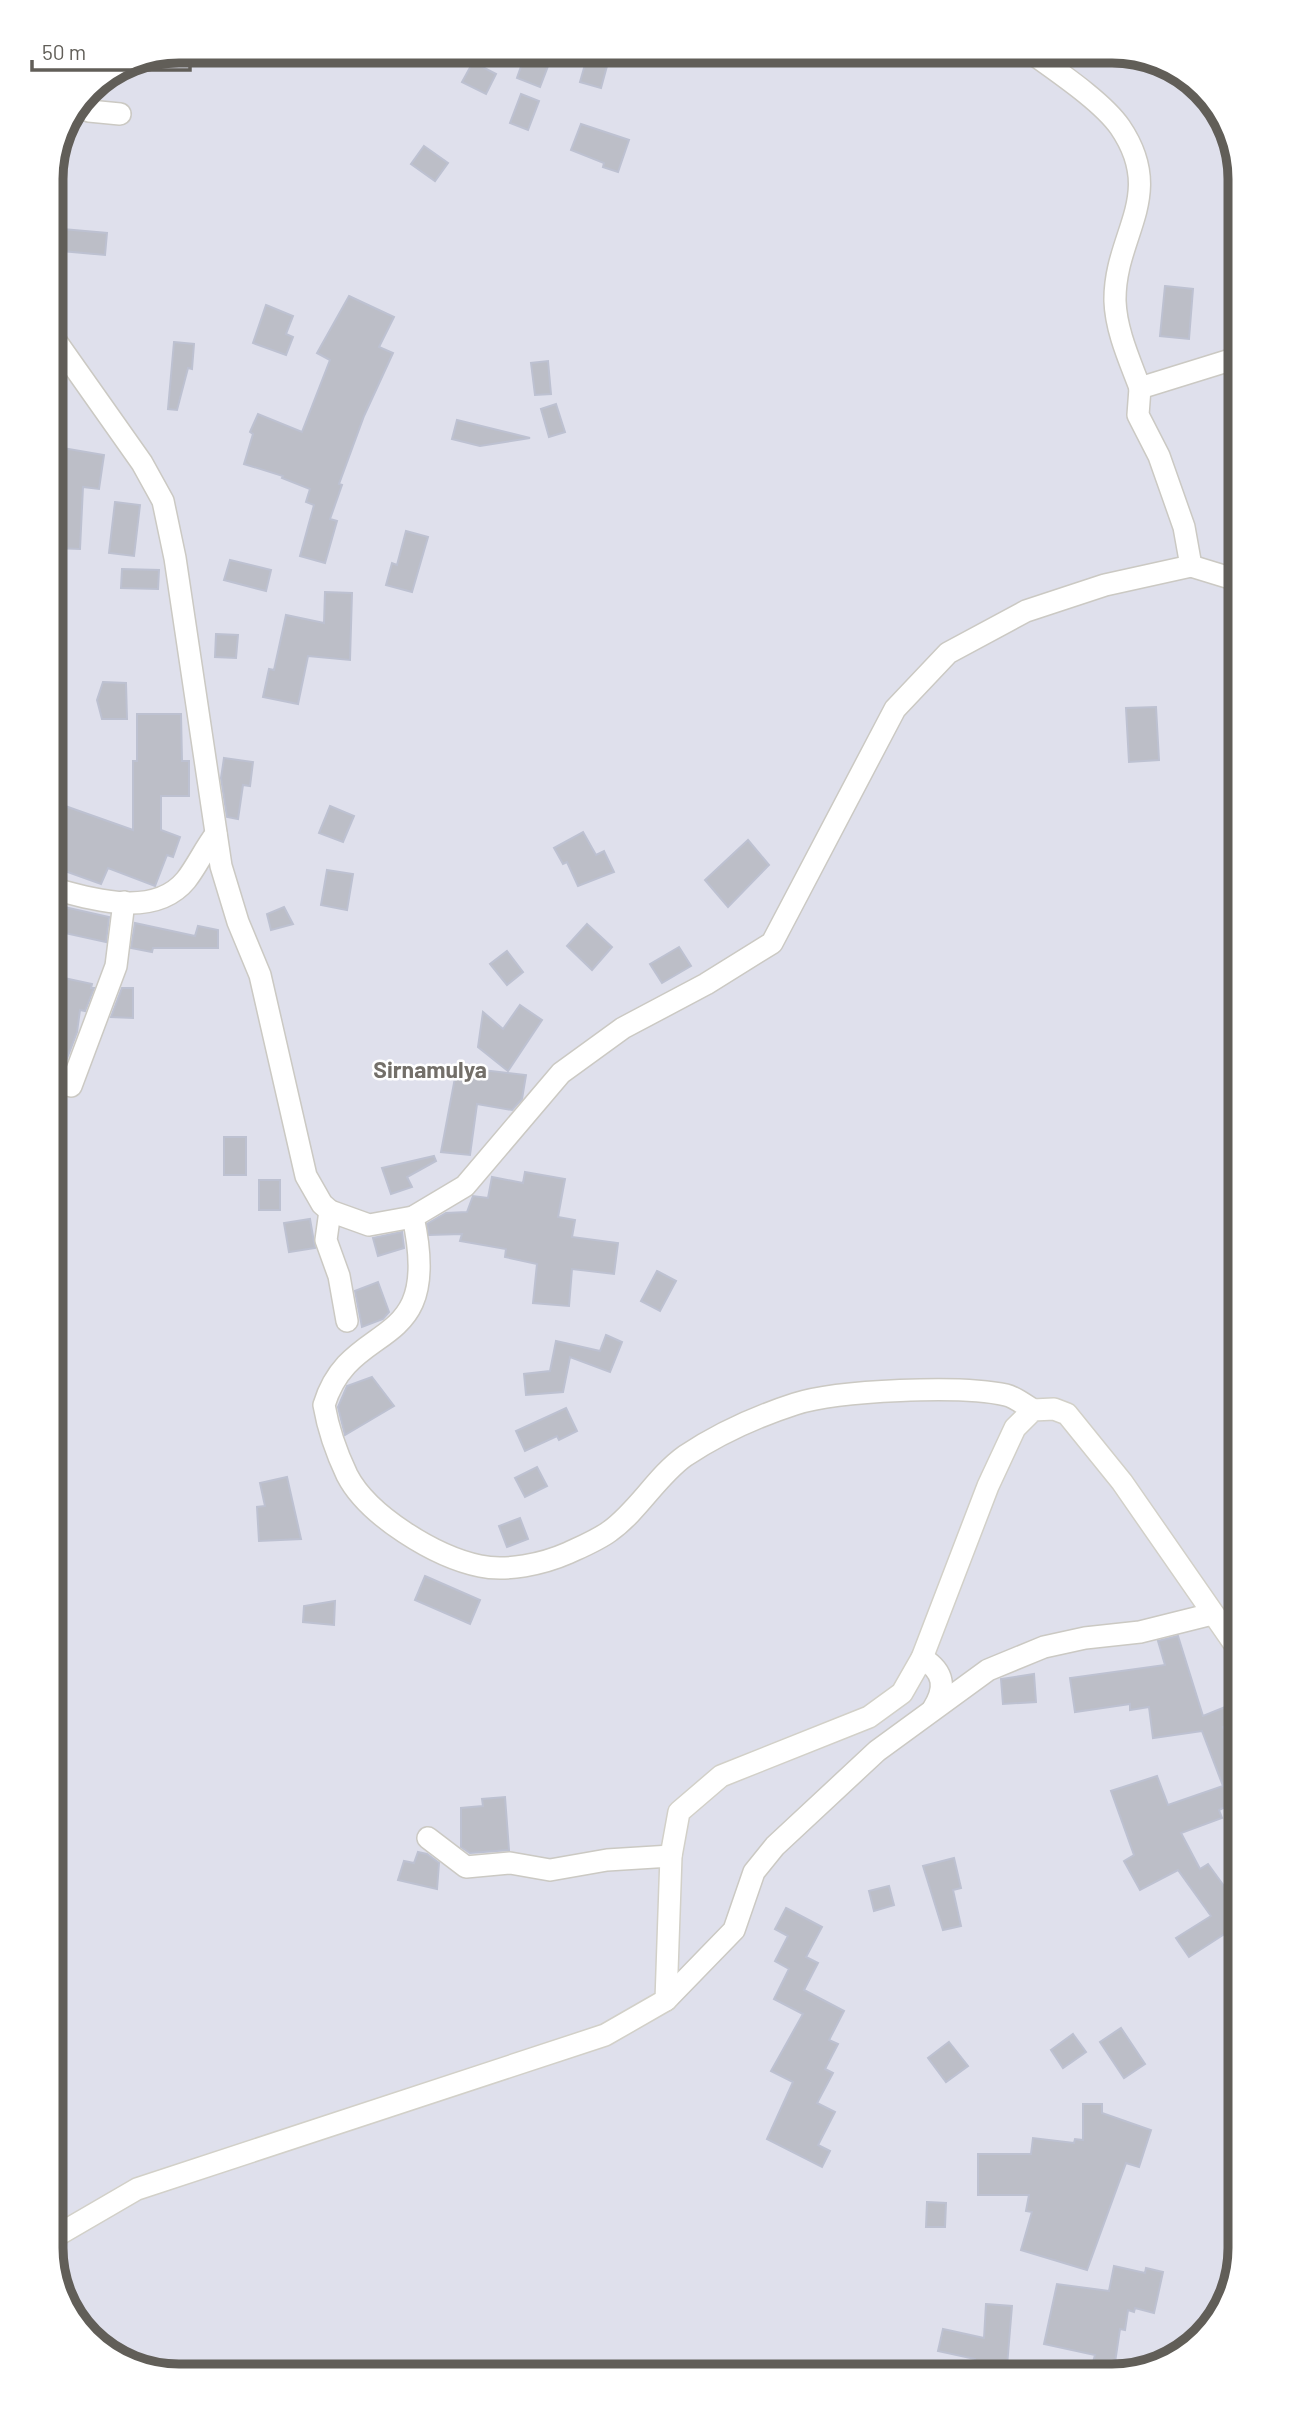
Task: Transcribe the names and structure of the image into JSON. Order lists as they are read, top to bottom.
{
  "districts": ["Sirnamulya"],
  "scale_bar": "50 m"
}
